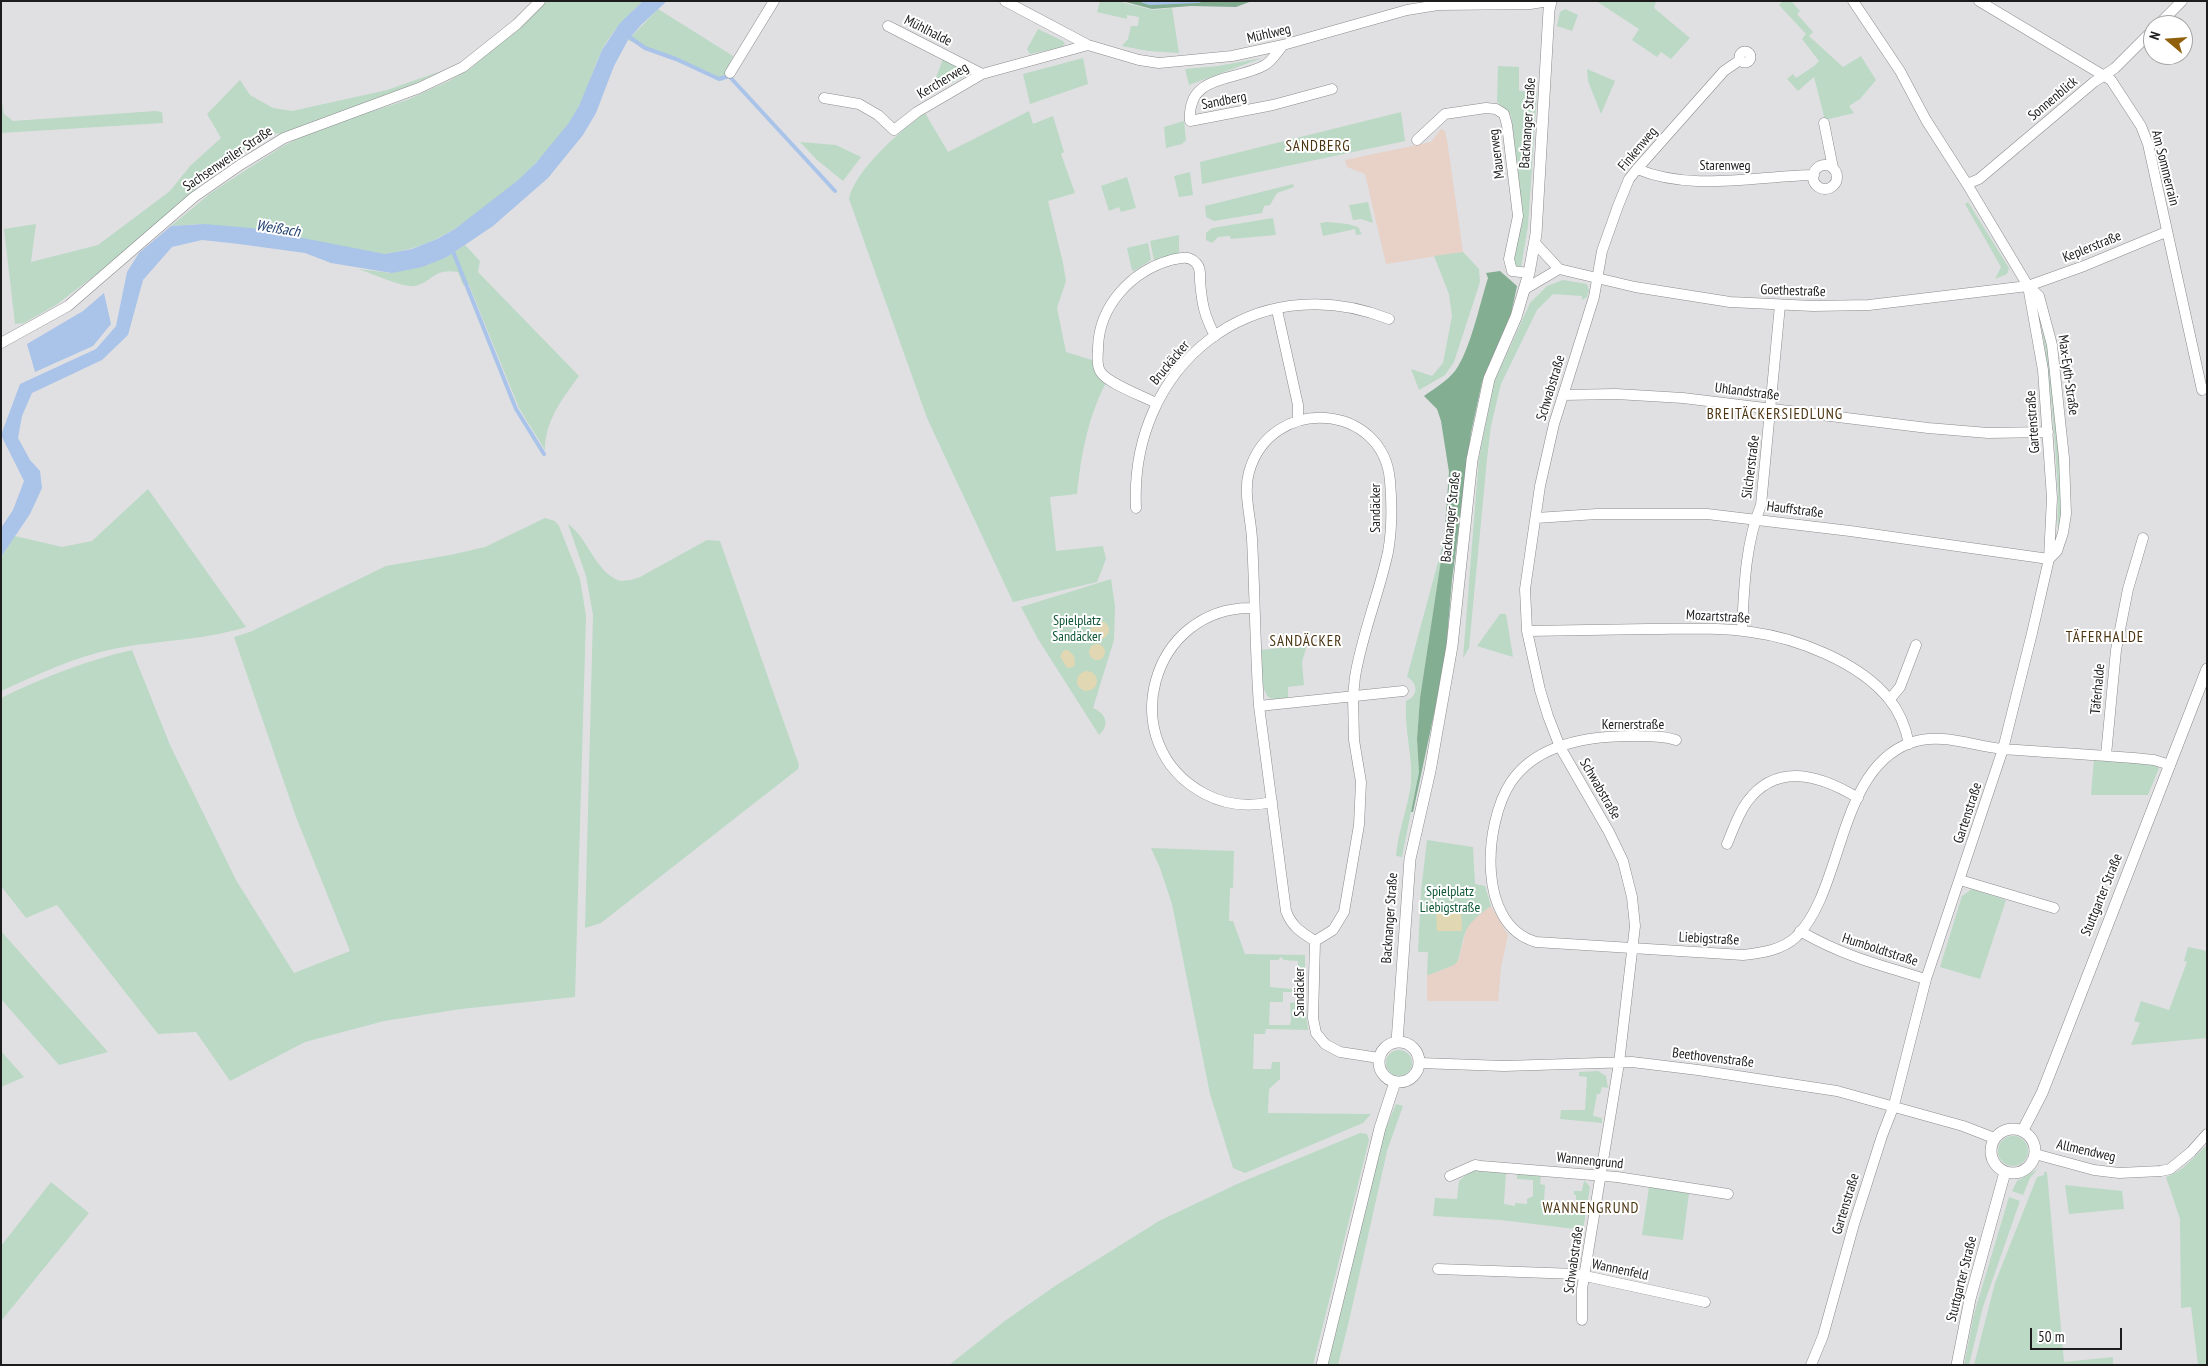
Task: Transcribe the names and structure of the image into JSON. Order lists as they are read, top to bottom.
{
  "streets": {
    "street": [
      "Mühlhalde",
      "Mühlweg",
      "Kercherweg",
      "Sonnenblick",
      "Sandberg",
      "Backnanger Straße",
      "Finkenweg",
      "Mauerweg",
      "Sachsenweiler Straße",
      "Starenweg",
      "Am Sommerrain",
      "Keplerstraße",
      "Goethestraße",
      "Bruckäcker",
      "Max-Eyth-Straße",
      "Schwabstraße",
      "Uhlandstraße",
      "Gartenstraße",
      "Silcherstraße",
      "Sandäcker",
      "Hauffstraße",
      "Mozartstraße",
      "Täferhalde",
      "Kernerstraße",
      "Stuttgarter Straße",
      "Liebigstraße",
      "Humboldtstraße",
      "Beethovenstraße",
      "Allmendweg",
      "Wannengrund",
      "Wannenfeld"
    ]
  },
  "crossings": [
    ["Mühlhalde", "Kercherweg"],
    ["Mühlweg", "Kercherweg"],
    ["Mühlweg", "Sandberg"],
    ["Mühlweg", "Backnanger Straße"],
    ["Sonnenblick", "Am Sommerrain"],
    ["Sonnenblick", "Gartenstraße"],
    ["Backnanger Straße", "Mauerweg"],
    ["Backnanger Straße", "Sandäcker"],
    ["Backnanger Straße", "Beethovenstraße"],
    ["Finkenweg", "Starenweg"],
    ["Finkenweg", "Goethestraße"],
    ["Finkenweg", "Schwabstraße"],
    ["Am Sommerrain", "Keplerstraße"],
    ["Keplerstraße", "Goethestraße"],
    ["Keplerstraße", "Max-Eyth-Straße"],
    ["Keplerstraße", "Gartenstraße"],
    ["Goethestraße", "Max-Eyth-Straße"],
    ["Goethestraße", "Schwabstraße"],
    ["Goethestraße", "Gartenstraße"],
    ["Goethestraße", "Silcherstraße"],
    ["Max-Eyth-Straße", "Gartenstraße"],
    ["Max-Eyth-Straße", "Hauffstraße"],
    ["Schwabstraße", "Uhlandstraße"],
    ["Schwabstraße", "Hauffstraße"],
    ["Schwabstraße", "Mozartstraße"],
    ["Schwabstraße", "Kernerstraße"],
    ["Schwabstraße", "Liebigstraße"],
    ["Schwabstraße", "Beethovenstraße"],
    ["Schwabstraße", "Wannengrund"],
    ["Schwabstraße", "Wannenfeld"],
    ["Uhlandstraße", "Gartenstraße"],
    ["Uhlandstraße", "Silcherstraße"],
    ["Gartenstraße", "Hauffstraße"],
    ["Gartenstraße", "Liebigstraße"],
    ["Gartenstraße", "Humboldtstraße"],
    ["Gartenstraße", "Beethovenstraße"],
    ["Silcherstraße", "Hauffstraße"],
    ["Silcherstraße", "Mozartstraße"],
    ["Sandäcker", "Beethovenstraße"],
    ["Mozartstraße", "Liebigstraße"],
    ["Kernerstraße", "Liebigstraße"],
    ["Stuttgarter Straße", "Beethovenstraße"],
    ["Stuttgarter Straße", "Allmendweg"],
    ["Liebigstraße", "Humboldtstraße"],
    ["Beethovenstraße", "Allmendweg"]
  ],
  "districts": [
    "SANDBERG",
    "BREITÄCKERSIEDLUNG",
    "TÄFERHALDE",
    "SANDÄCKER",
    "WANNENGRUND"
  ],
  "water": ["Weißach"],
  "parks": ["Spielplatz Sandäcker", "Spielplatz Liebigstraße"],
  "scale_bar": "50 m",
  "north": "left"
}
